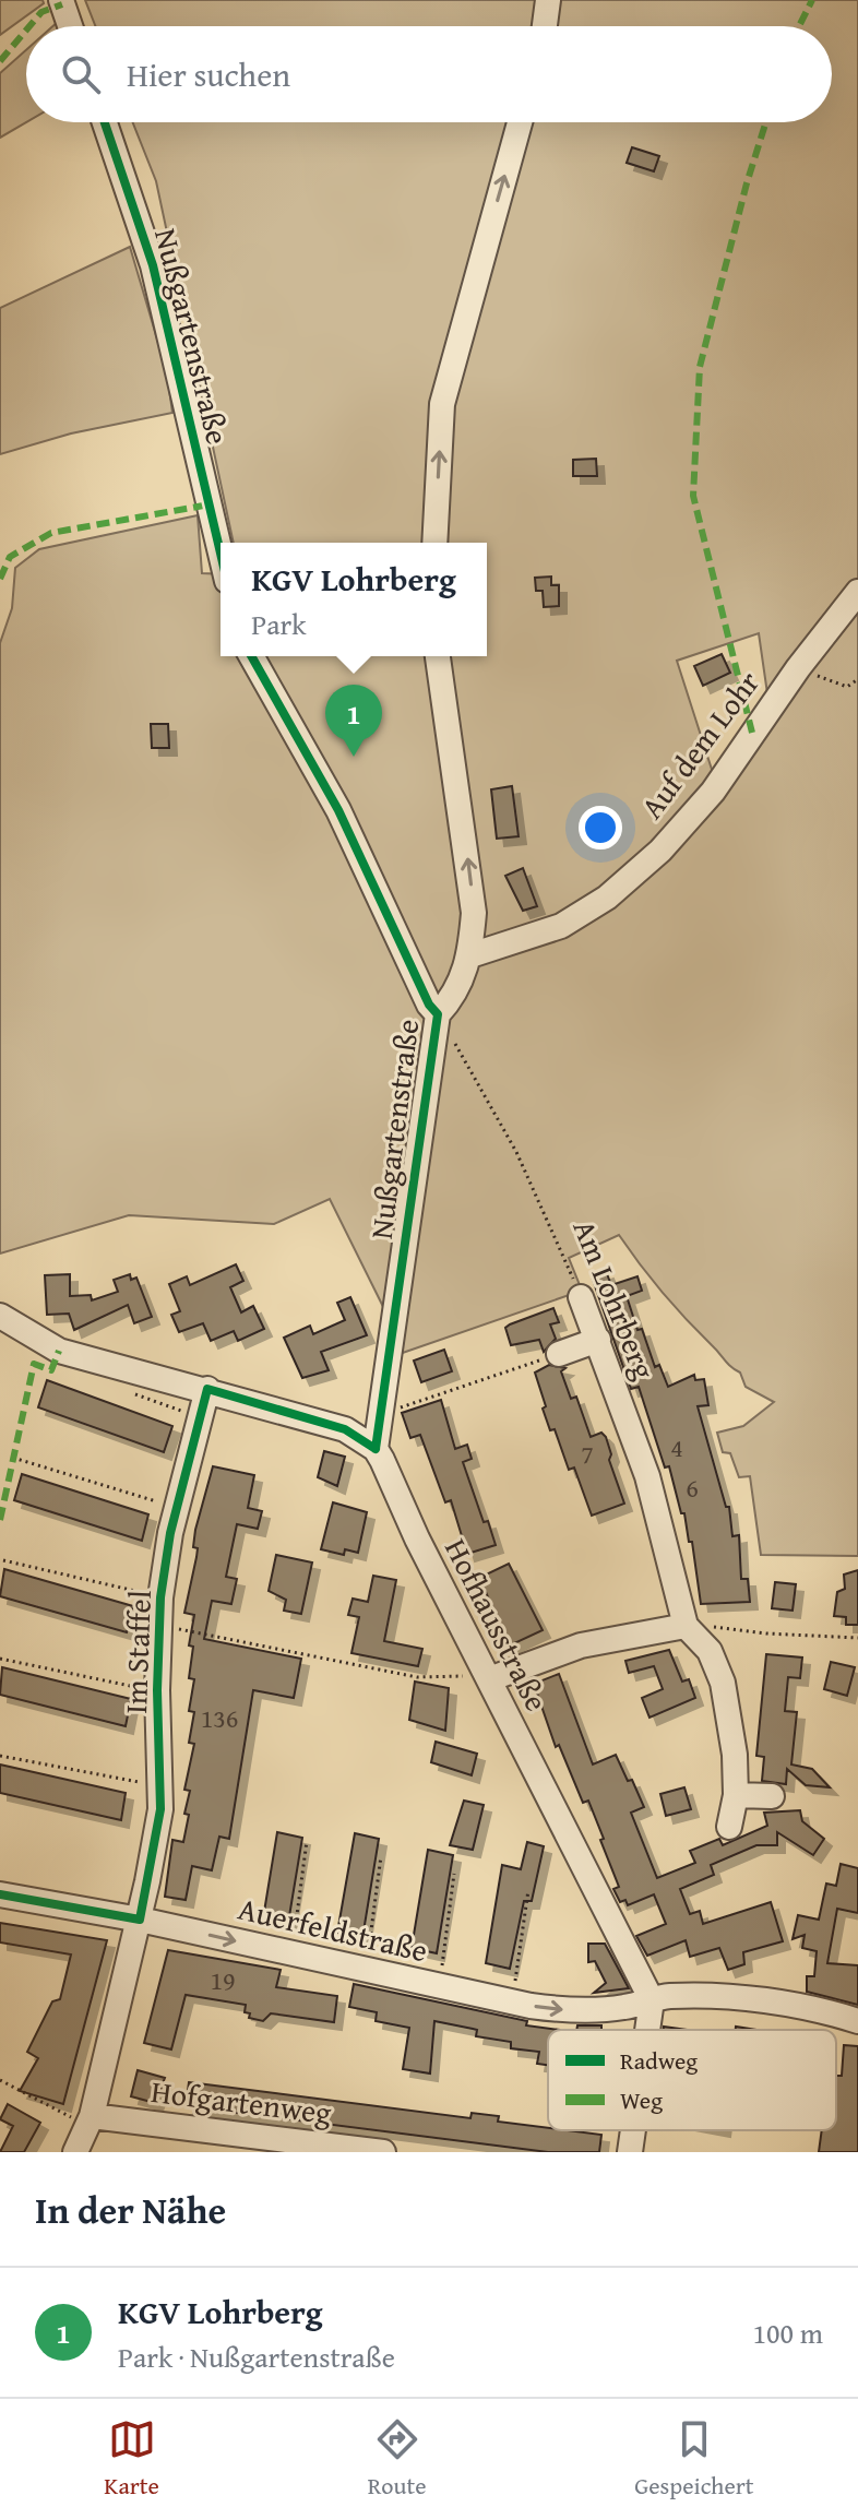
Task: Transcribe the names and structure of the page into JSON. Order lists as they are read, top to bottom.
{
  "streets": {
    "street": [
      "Nußgartenstraße",
      "Auf dem Lohr",
      "Am Lohrberg",
      "Hofhausstraße",
      "Im Staffel",
      "Auerfeldstraße",
      "Hofgartenweg"
    ]
  },
  "crossings": [
    ["Nußgartenstraße", "Am Lohrberg"],
    ["Nußgartenstraße", "Hofhausstraße"],
    ["Hofhausstraße", "Auerfeldstraße"],
    ["Im Staffel", "Auerfeldstraße"],
    ["Im Staffel", "Hofgartenweg"]
  ],
  "one_way": ["Auerfeldstraße"],
  "house_numbers": [
    "4",
    "7",
    "6",
    "136",
    "19"
  ],
  "legend": ["Radweg", "Weg"],
  "page": {
    "search": "Hier suchen",
    "popup": ["KGV Lohrberg", "Park"],
    "pins": "1",
    "heading": "In der Nähe",
    "list": [
      {
        "mark": "1",
        "name": "KGV Lohrberg",
        "note": "Park · Nußgartenstraße",
        "value": "100 m"
      }
    ],
    "nav": ["Karte", "Route", "Gespeichert"]
  }
}
